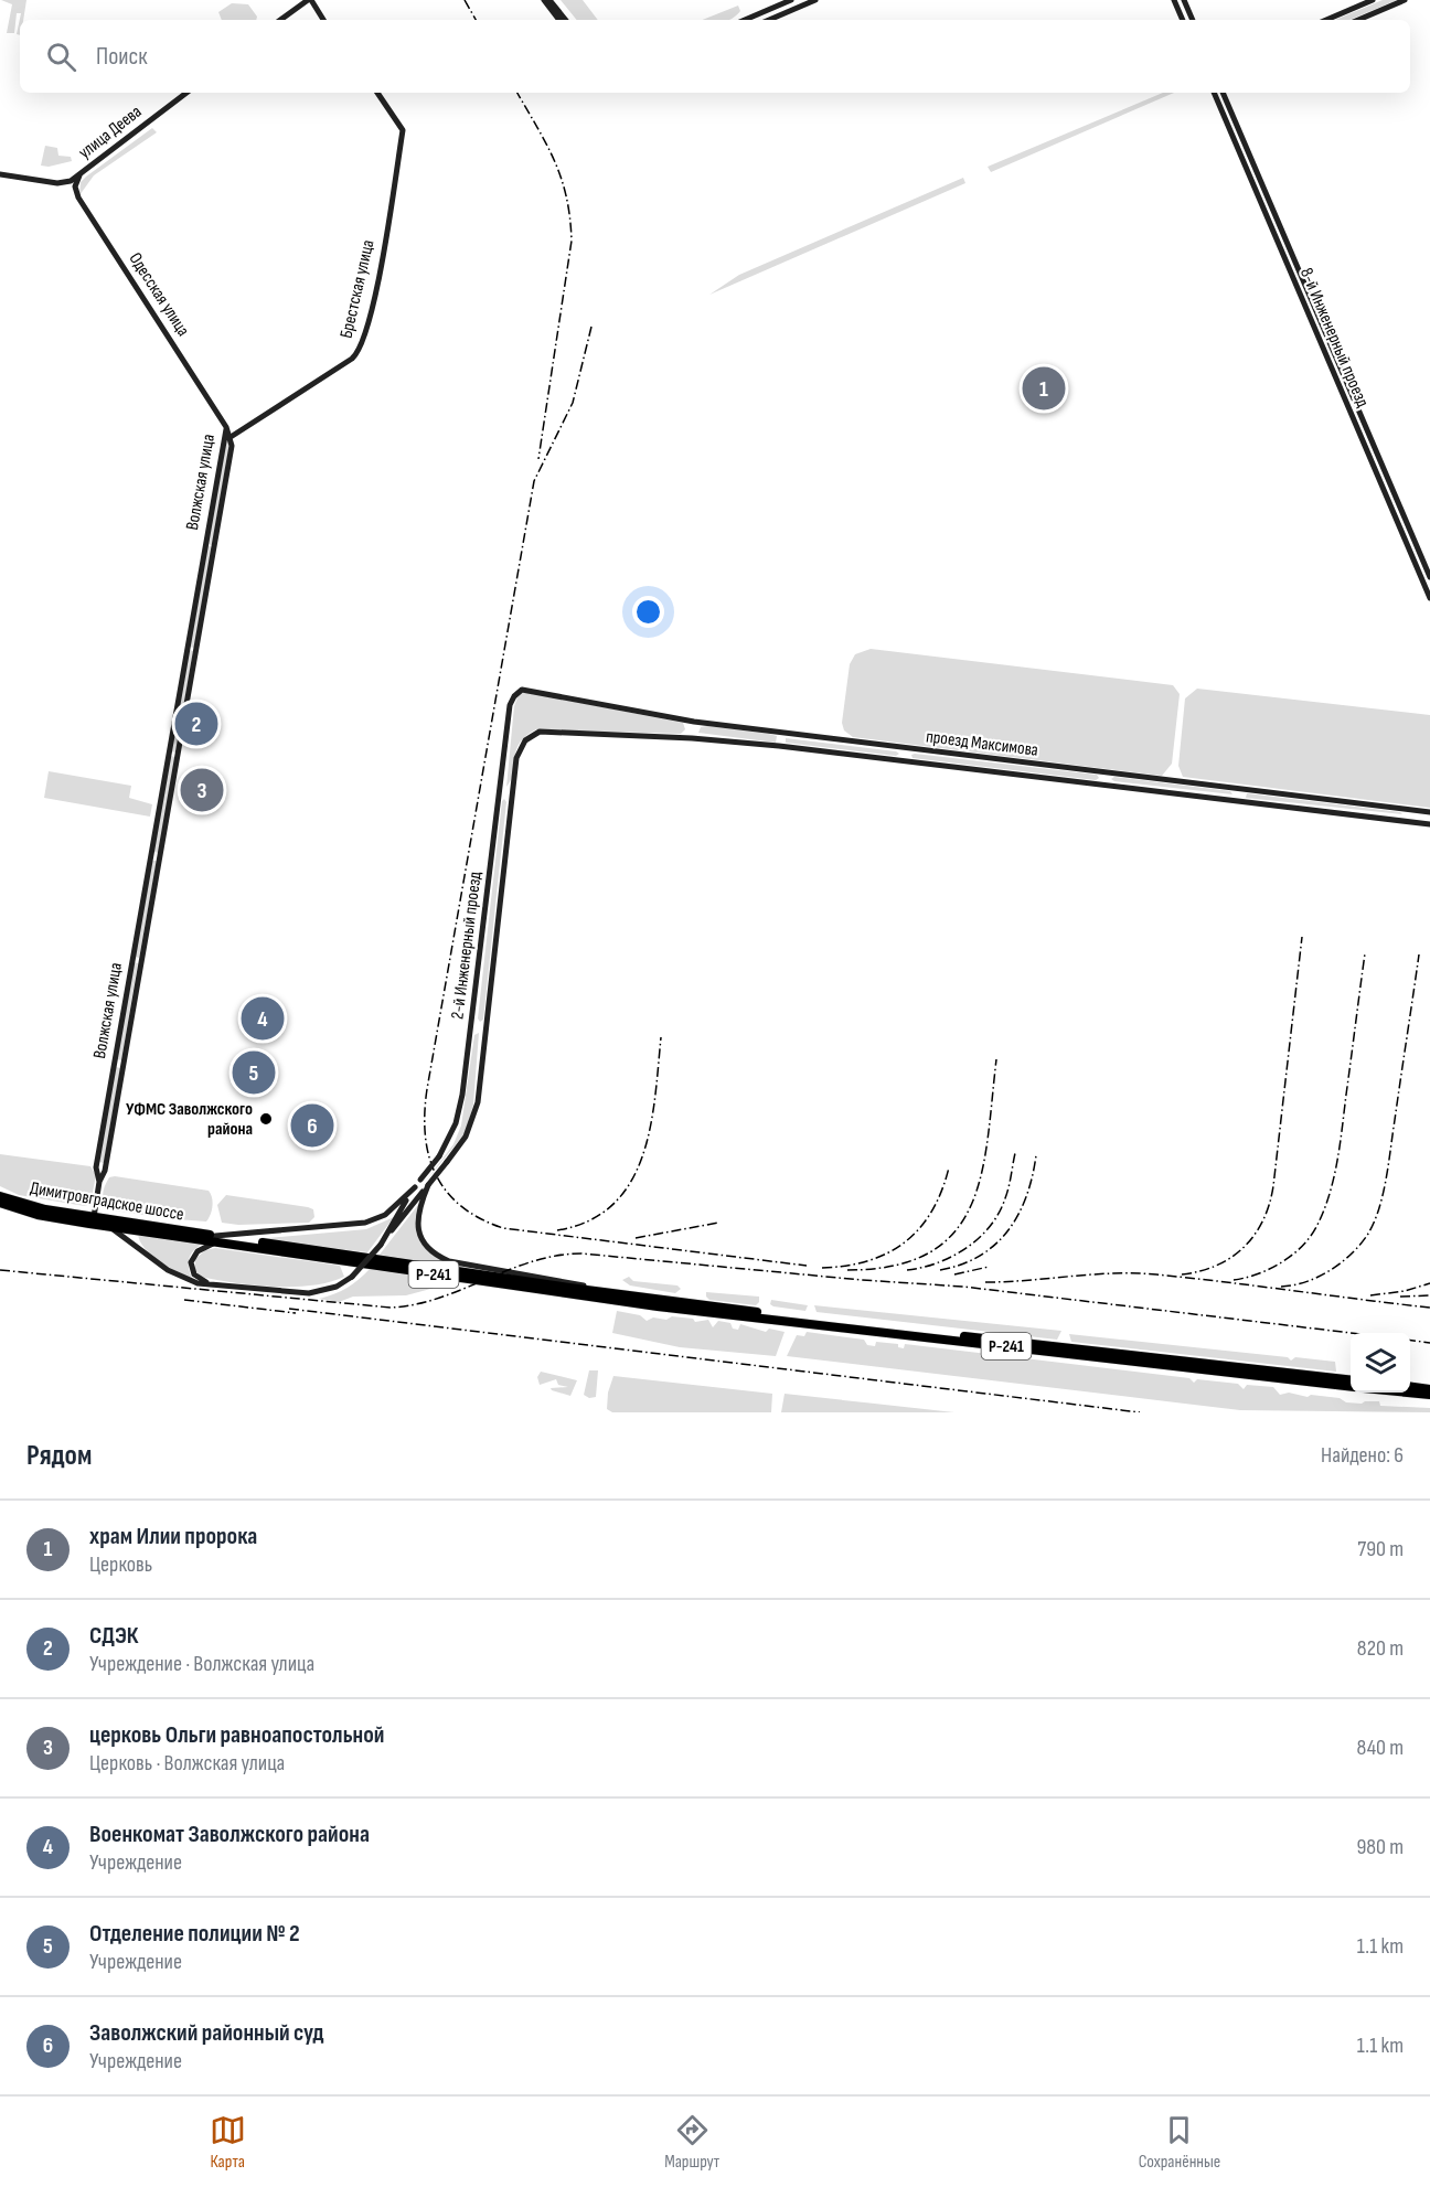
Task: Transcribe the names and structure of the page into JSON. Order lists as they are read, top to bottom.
{
  "streets": {
    "highway": ["Димитровградское шоссе", "Р-241"],
    "main road": [
      "улица Деева",
      "Брестская улица",
      "Одесская улица",
      "8-й Инженерный проезд",
      "Волжская улица",
      "проезд Максимова",
      "2-й Инженерный проезд"
    ]
  },
  "crossings": [
    ["Брестская улица", "Волжская улица"],
    ["Одесская улица", "Волжская улица"],
    ["Волжская улица", "Димитровградское шоссе"],
    ["проезд Максимова", "2-й Инженерный проезд"],
    ["Димитровградское шоссе", "Р-241"]
  ],
  "places": ["УФМС Заволжского района"],
  "page": {
    "search": "Поиск",
    "pins": [
      "1",
      "2",
      "3",
      "4",
      "5",
      "6"
    ],
    "heading": ["Рядом", "Найдено: 6"],
    "list": [
      {
        "mark": "1",
        "name": "храм Илии пророка",
        "note": "Церковь",
        "value": "790 m"
      },
      {
        "mark": "2",
        "name": "СДЭК",
        "note": "Учреждение · Волжская улица",
        "value": "820 m"
      },
      {
        "mark": "3",
        "name": "церковь Ольги равноапостольной",
        "note": "Церковь · Волжская улица",
        "value": "840 m"
      },
      {
        "mark": "4",
        "name": "Военкомат Заволжского района",
        "note": "Учреждение",
        "value": "980 m"
      },
      {
        "mark": "5",
        "name": "Отделение полиции № 2",
        "note": "Учреждение",
        "value": "1.1 km"
      },
      {
        "mark": "6",
        "name": "Заволжский районный суд",
        "note": "Учреждение",
        "value": "1.1 km"
      }
    ],
    "nav": ["Карта", "Маршрут", "Сохранённые"]
  }
}
